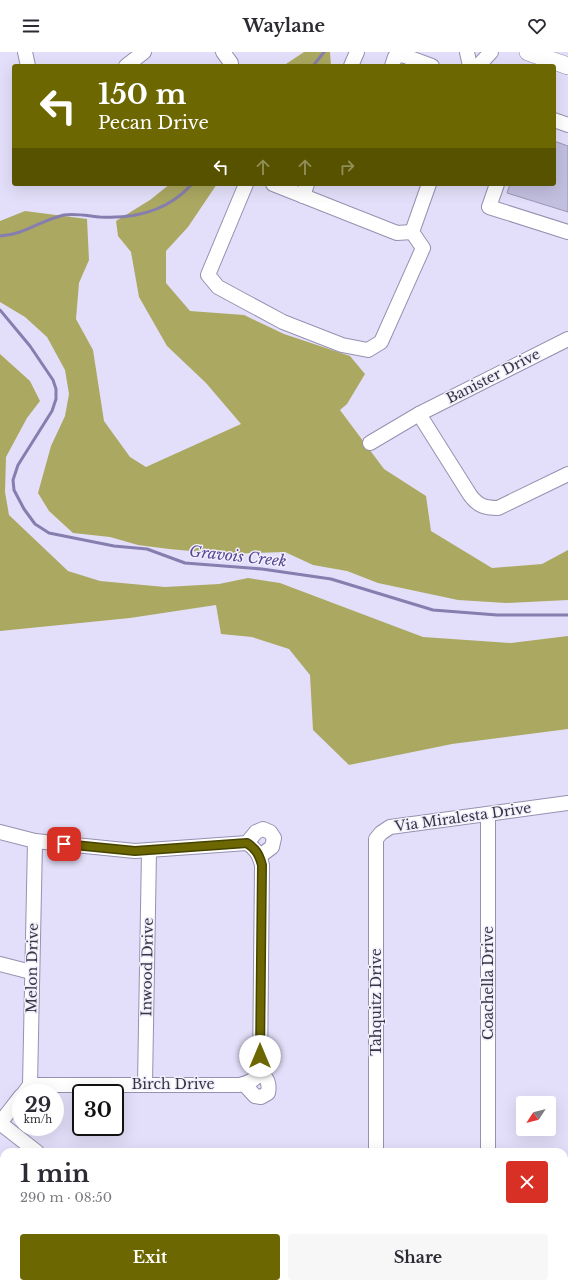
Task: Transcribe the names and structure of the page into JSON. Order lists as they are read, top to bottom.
{
  "streets": {
    "street": [
      "Banister Drive",
      "Via Miralesta Drive",
      "Inwood Drive",
      "Melon Drive",
      "Coachella Drive",
      "Tahquitz Drive",
      "Birch Drive"
    ]
  },
  "crossings": [
    ["Via Miralesta Drive", "Coachella Drive"],
    ["Via Miralesta Drive", "Tahquitz Drive"],
    ["Inwood Drive", "Birch Drive"]
  ],
  "water": ["Gravois Creek"],
  "north": "bottom left",
  "page": {
    "header": "Waylane",
    "turn": ["150 m", "Pecan Drive"],
    "speed": "29 km/h",
    "limit": "30",
    "heading": ["1 min", "290 m · 08:50"],
    "buttons": ["Exit", "Share"]
  }
}
